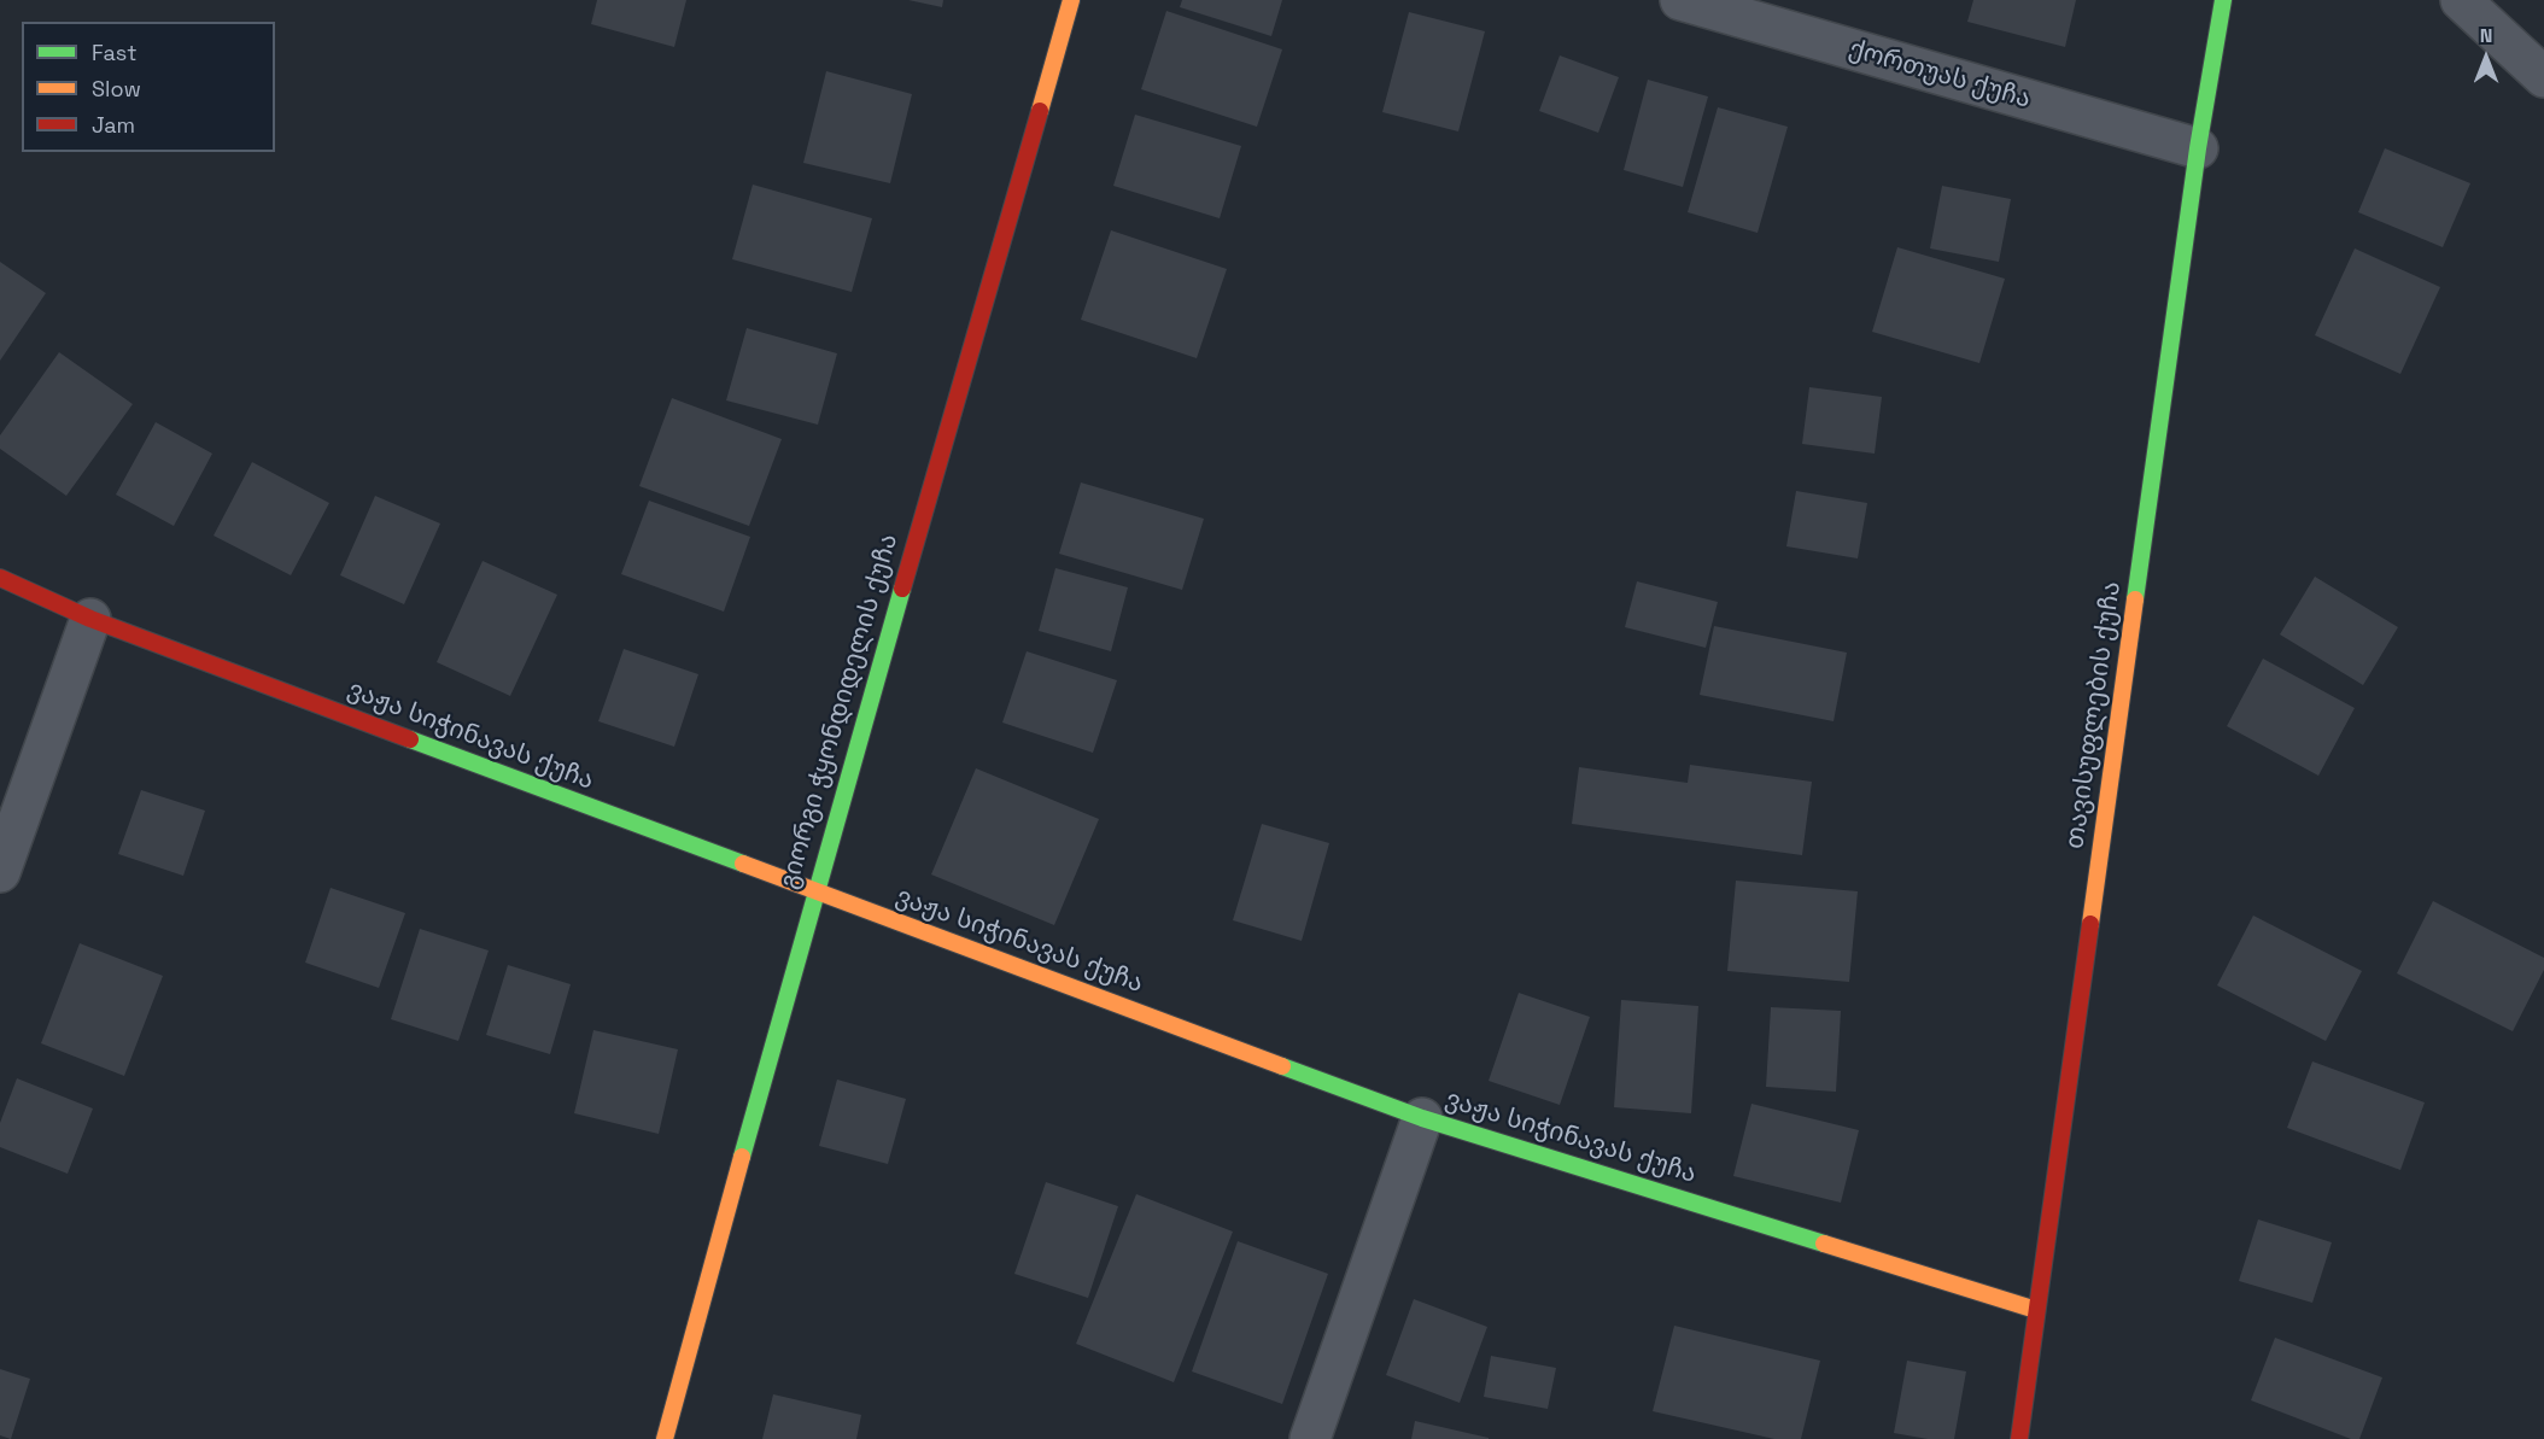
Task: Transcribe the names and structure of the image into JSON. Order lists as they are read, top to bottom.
{
  "streets": {
    "street": [
      "ქორთუას ქუჩა",
      "გიორგი ჭყონდიდელის ქუჩა",
      "თავისუფლების ქუჩა",
      "ვაჟა სიჭინავას ქუჩა"
    ]
  },
  "crossings": [
    ["ქორთუას ქუჩა", "თავისუფლების ქუჩა"],
    ["გიორგი ჭყონდიდელის ქუჩა", "ვაჟა სიჭინავას ქუჩა"],
    ["თავისუფლების ქუჩა", "ვაჟა სიჭინავას ქუჩა"]
  ],
  "legend": ["Fast", "Slow", "Jam"],
  "north": "top"
}
